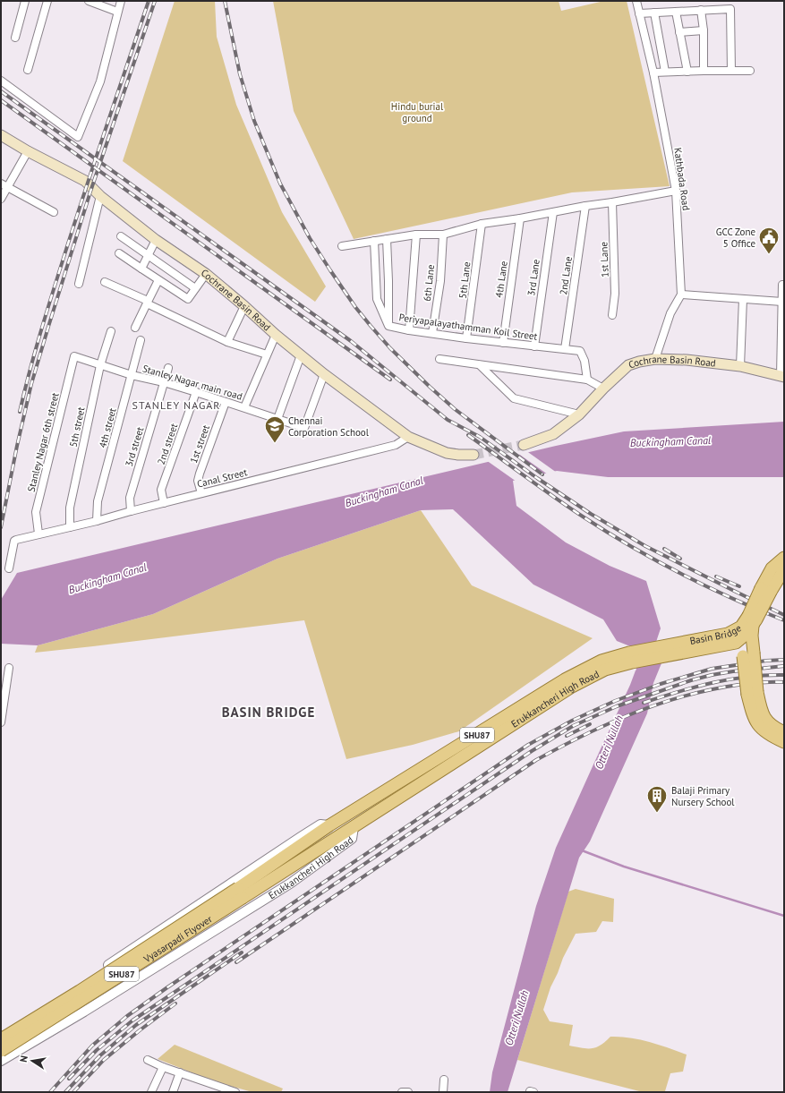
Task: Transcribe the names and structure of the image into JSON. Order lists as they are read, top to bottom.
{
  "streets": {
    "main road": [
      "Cochrane Basin Road",
      "Basin Bridge",
      "Erukkancheri High Road",
      "SHU87",
      "Vyasarpadi Flyover"
    ],
    "street": [
      "Kathbada Road",
      "1st Lane",
      "2nd Lane",
      "3rd Lane",
      "4th Lane",
      "5th Lane",
      "6th Lane",
      "Periyapalayathamman Koil Street",
      "Stanley Nagar main road",
      "5th street",
      "4th street",
      "Stanley Nagar 6th street",
      "2nd street",
      "1st street",
      "3rd street",
      "Canal Street"
    ]
  },
  "crossings": [
    ["2nd Lane", "Periyapalayathamman Koil Street"],
    ["3rd Lane", "Periyapalayathamman Koil Street"],
    ["4th Lane", "Periyapalayathamman Koil Street"],
    ["5th Lane", "Periyapalayathamman Koil Street"],
    ["6th Lane", "Periyapalayathamman Koil Street"],
    ["Cochrane Basin Road", "Stanley Nagar main road"],
    ["Cochrane Basin Road", "Canal Street"],
    ["Stanley Nagar main road", "5th street"],
    ["Stanley Nagar main road", "4th street"],
    ["Stanley Nagar main road", "Stanley Nagar 6th street"],
    ["Stanley Nagar main road", "2nd street"],
    ["Stanley Nagar main road", "1st street"],
    ["Stanley Nagar main road", "3rd street"],
    ["5th street", "Canal Street"],
    ["4th street", "Canal Street"],
    ["Stanley Nagar 6th street", "Canal Street"],
    ["2nd street", "Canal Street"],
    ["1st street", "Canal Street"],
    ["3rd street", "Canal Street"],
    ["Basin Bridge", "Erukkancheri High Road"],
    ["Erukkancheri High Road", "Vyasarpadi Flyover"]
  ],
  "districts": ["STANLEY NAGAR", "BASIN BRIDGE"],
  "water": ["Buckingham Canal", "Otteri Nullah"],
  "parks": ["Hindu burial ground"],
  "places": {
    "public building": ["GCC Zone 5 Office"],
    "school or university": ["Chennai Corporation School"],
    "building": ["Balaji Primary Nursery School"]
  },
  "north": "left"
}
